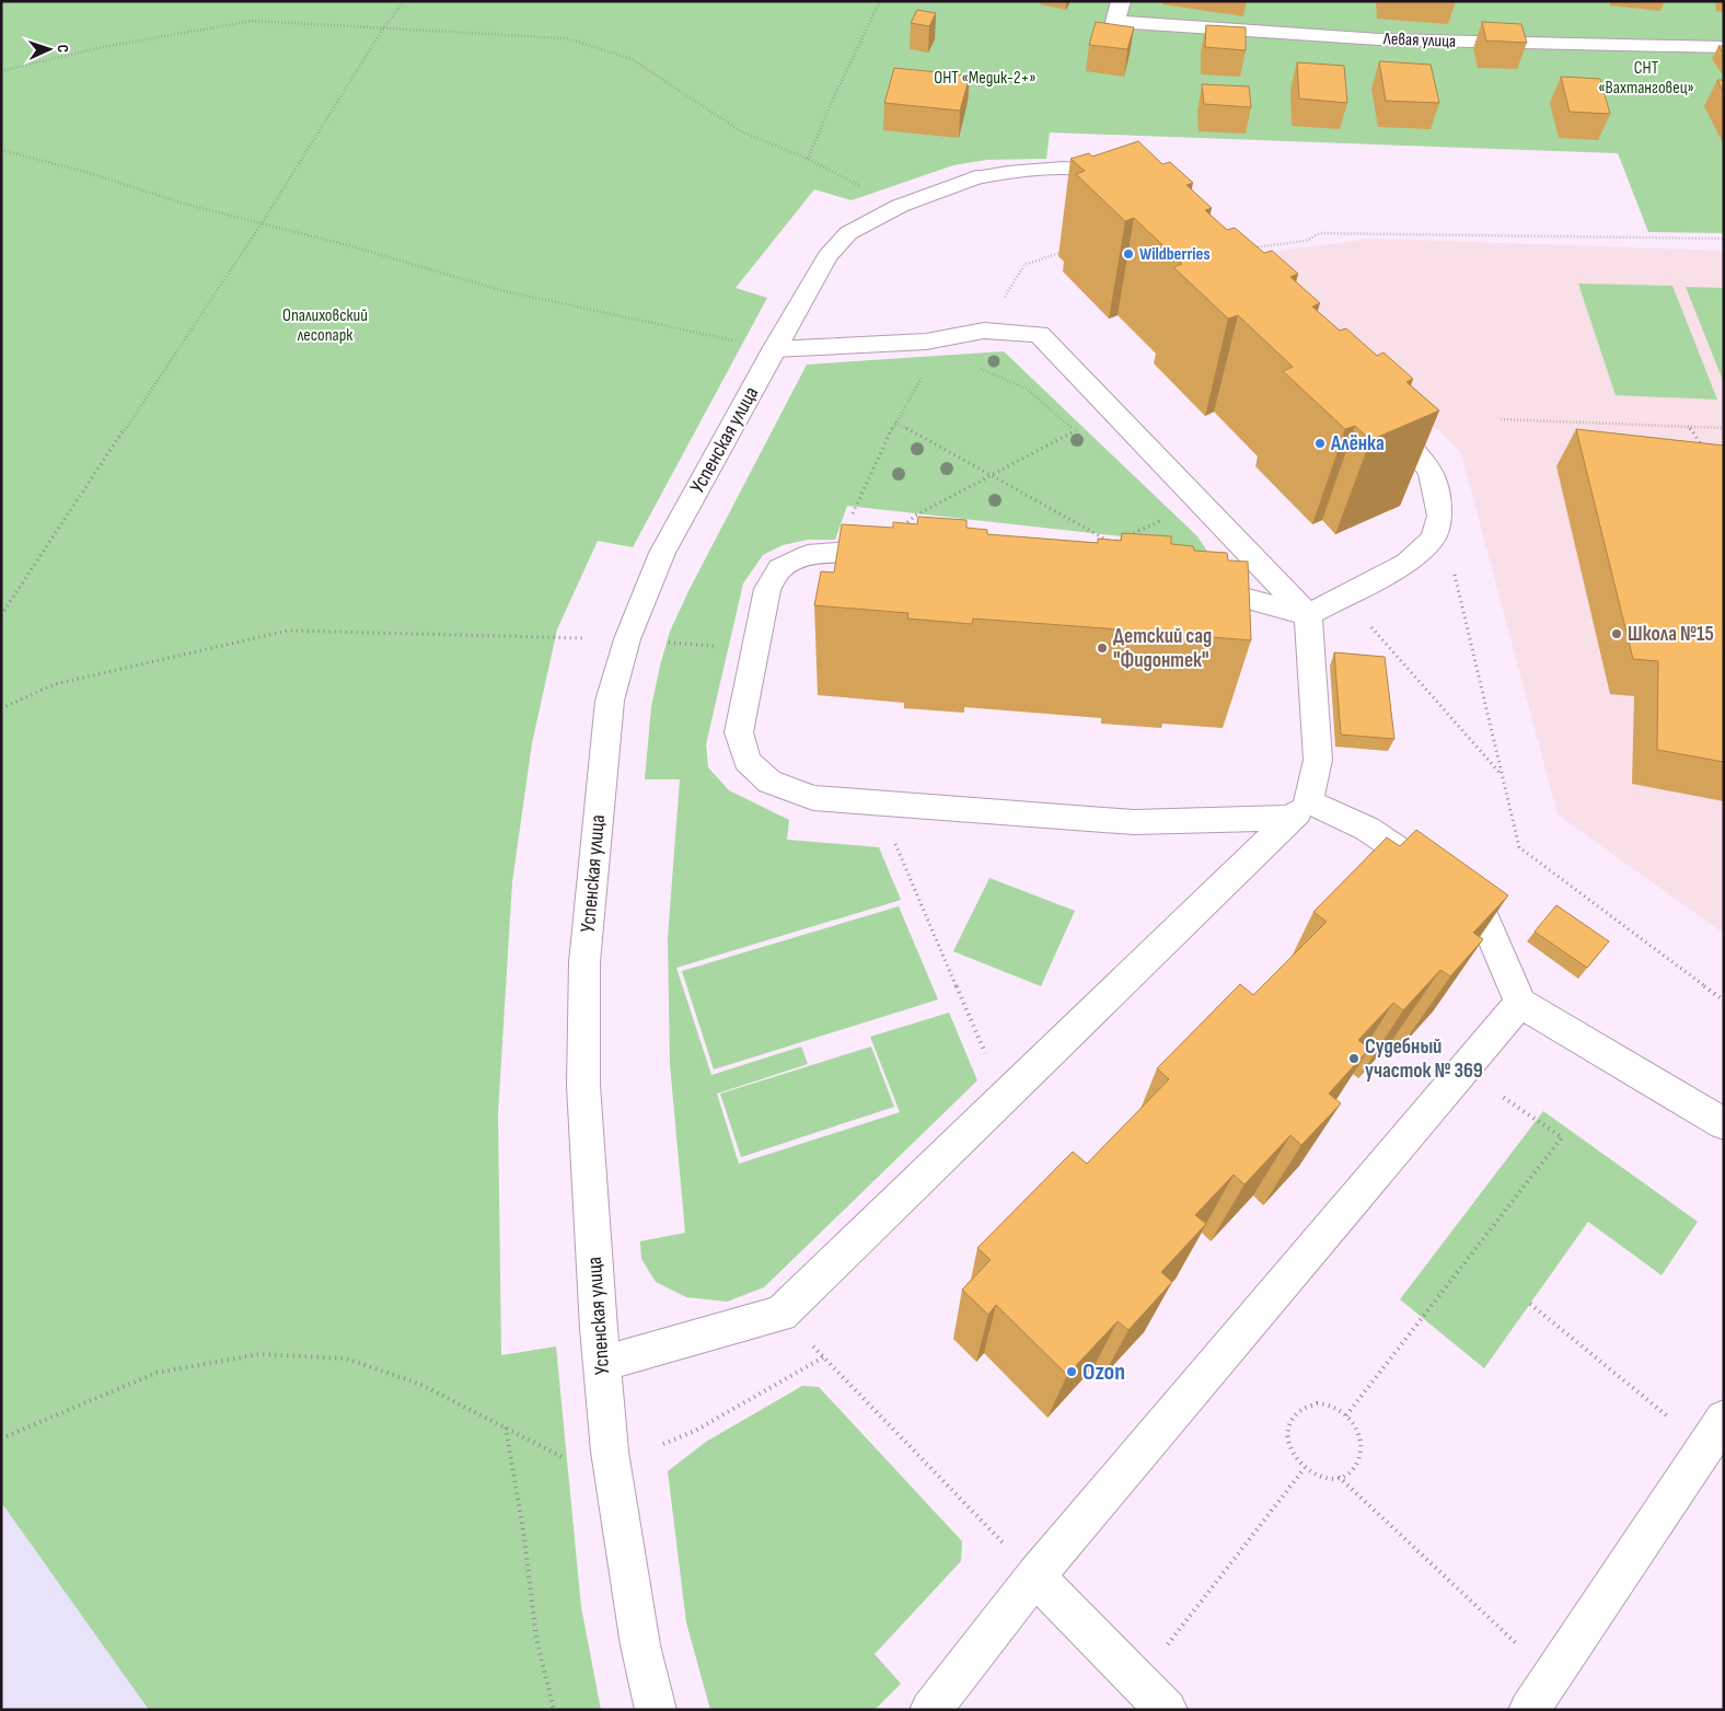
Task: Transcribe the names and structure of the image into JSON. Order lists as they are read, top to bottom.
{
  "streets": {
    "street": ["Левая улица", "Успенская улица"]
  },
  "parks": ["СНТ «Вахтанговец»", "ОНТ «Медик-2+»", "Опалиховский лесопарк"],
  "places": [
    "Wildberries",
    "Алёнка",
    "Школа №15",
    "Детский сад \"Фидонтек\"",
    "Судебный участок № 369",
    "Ozon"
  ],
  "north": "right"
}
